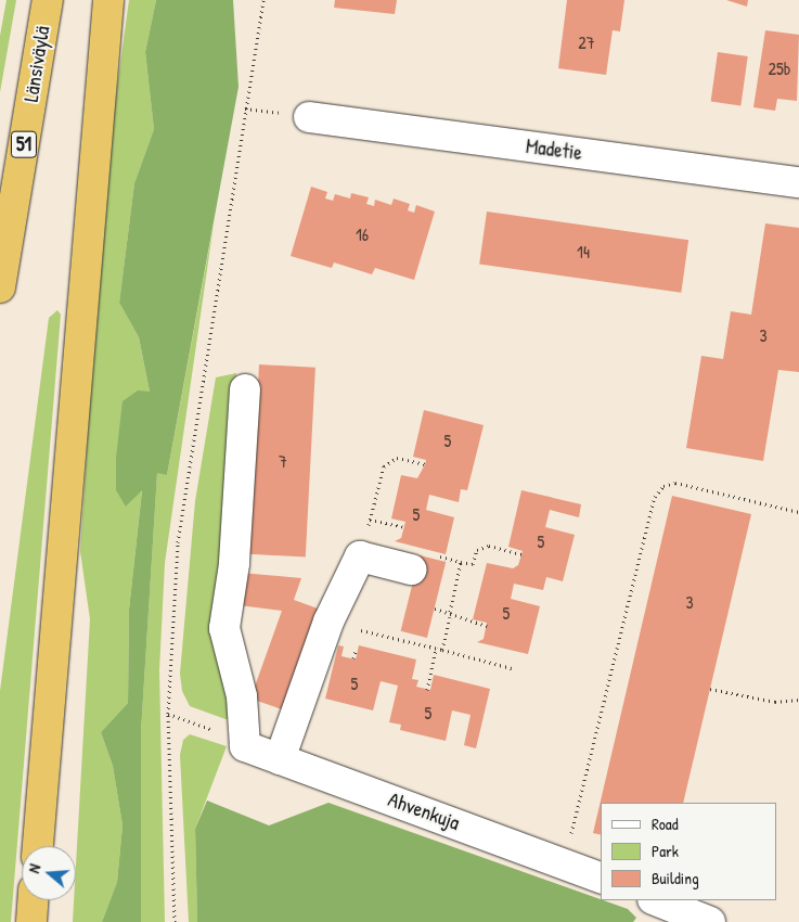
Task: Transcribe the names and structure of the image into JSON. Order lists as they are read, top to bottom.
{
  "streets": {
    "highway": ["Länsiväylä", "51"],
    "street": ["Madetie", "Ahvenkuja"]
  },
  "house_numbers": [
    "27",
    "25b",
    "16",
    "14",
    "3",
    "5",
    "7",
    "5",
    "5",
    "3",
    "5",
    "5",
    "5"
  ],
  "legend": ["Road", "Park", "Building"],
  "north": "left"
}
